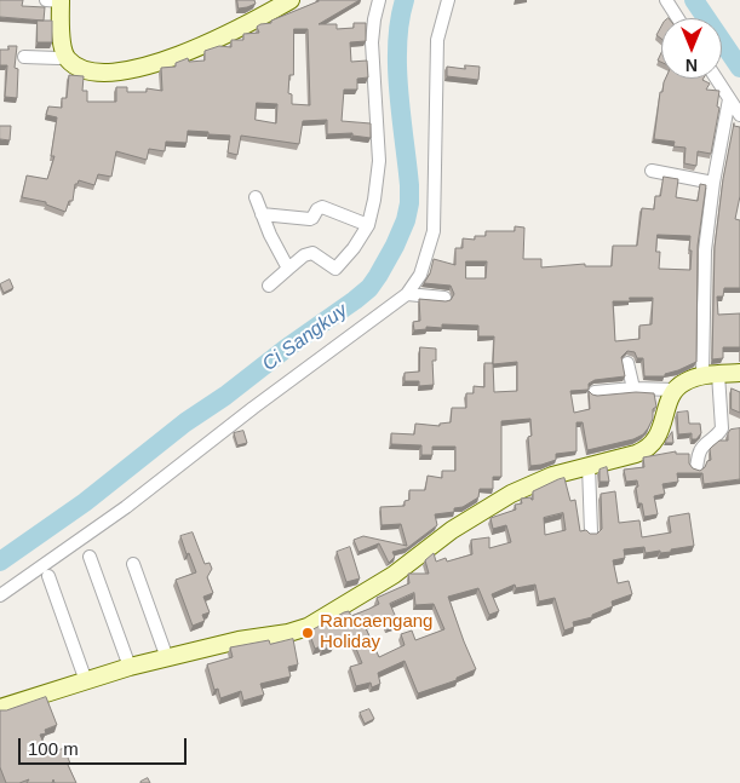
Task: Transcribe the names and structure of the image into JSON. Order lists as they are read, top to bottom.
{
  "water": ["Ci Sangkuy"],
  "places": ["Rancaengang Holiday"],
  "scale_bar": "100 m",
  "north": "bottom"
}
